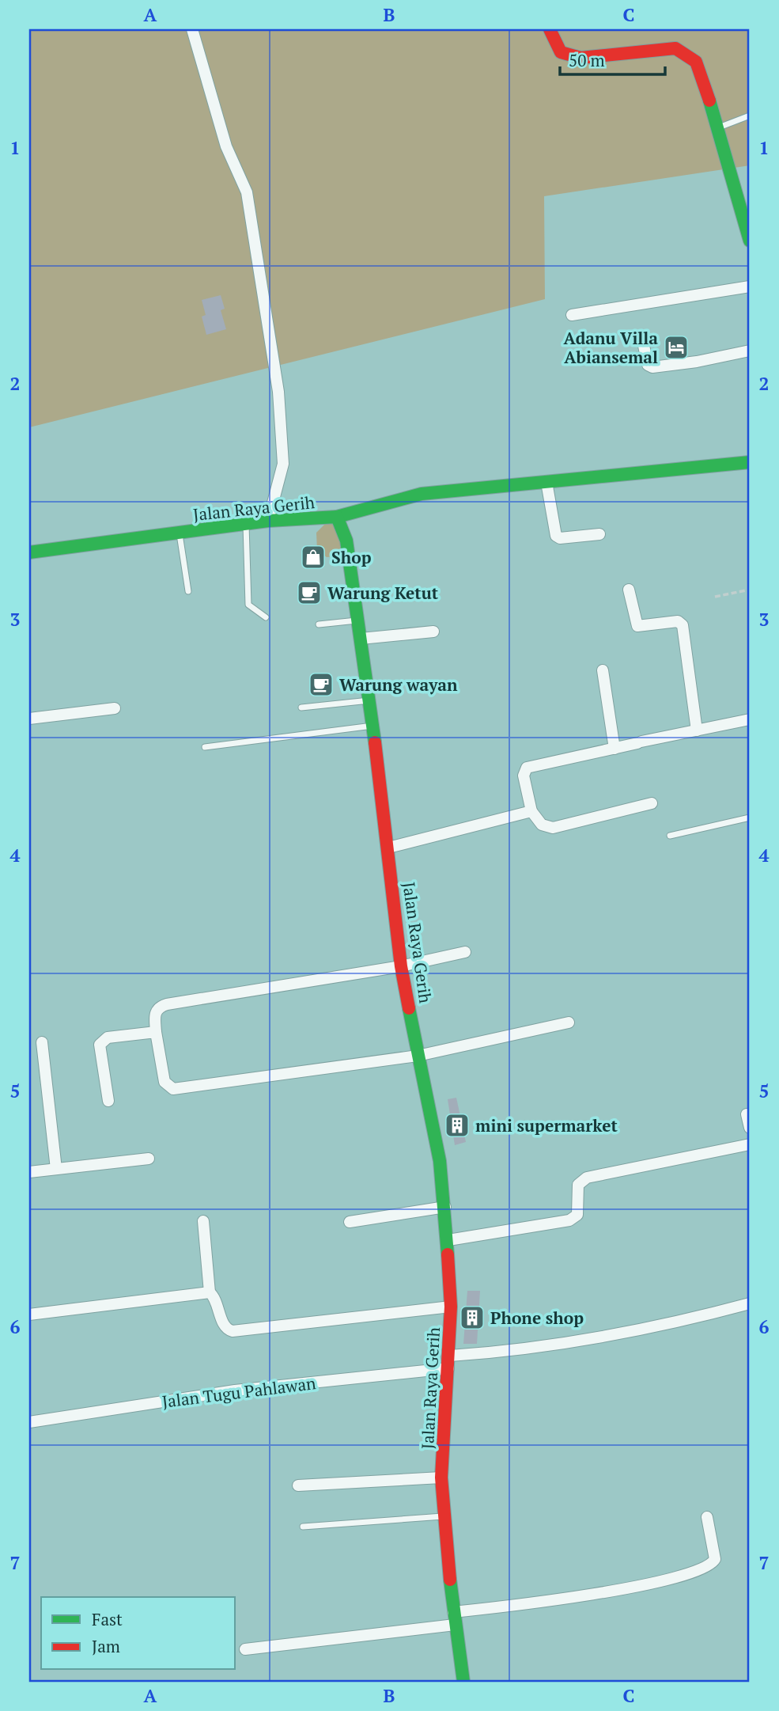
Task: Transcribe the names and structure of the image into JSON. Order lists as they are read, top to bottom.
{
  "streets": {
    "street": ["Jalan Raya Gerih", "Jalan Tugu Pahlawan"]
  },
  "crossings": [
    ["Jalan Raya Gerih", "Jalan Tugu Pahlawan"]
  ],
  "places": {
    "hotel": ["Adanu Villa Abiansemal"],
    "shop": ["Shop"],
    "cafe": ["Warung Ketut", "Warung wayan"],
    "building": ["mini supermarket", "Phone shop"]
  },
  "legend": ["Fast", "Jam"],
  "scale_bar": "50 m",
  "grid": {
    "columns": ["A", "B", "C"],
    "rows": [
      "1",
      "2",
      "3",
      "4",
      "5",
      "6",
      "7"
    ]
  }
}
